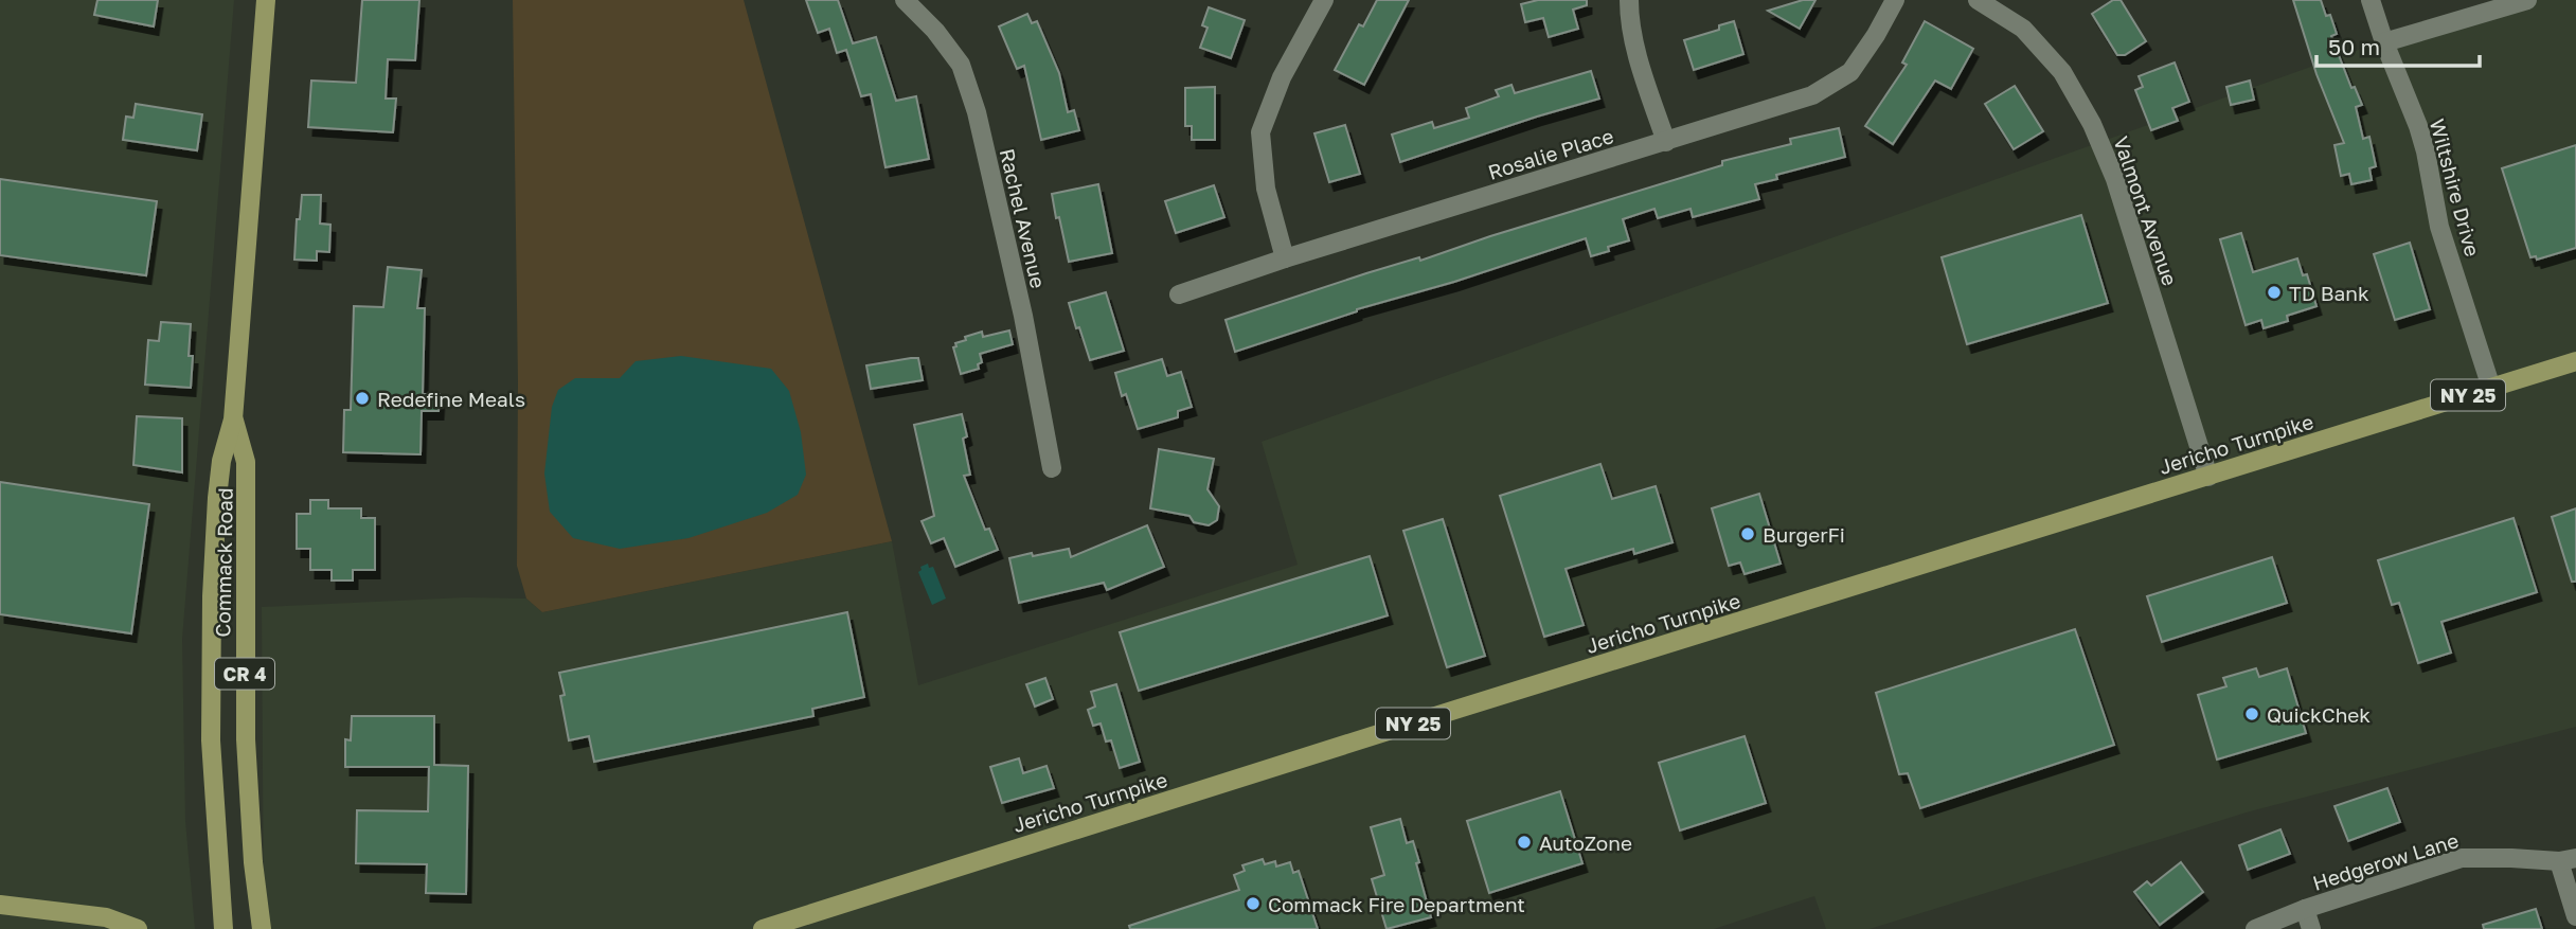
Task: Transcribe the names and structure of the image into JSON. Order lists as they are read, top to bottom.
{
  "streets": {
    "main road": [
      "NY 25",
      "Jericho Turnpike",
      "Commack Road",
      "CR 4"
    ],
    "street": [
      "Rosalie Place",
      "Wiltshire Drive",
      "Valmont Avenue",
      "Rachel Avenue",
      "Hedgerow Lane"
    ]
  },
  "crossings": [
    ["Wiltshire Drive", "Jericho Turnpike"],
    ["Valmont Avenue", "Jericho Turnpike"]
  ],
  "places": [
    "TD Bank",
    "Redefine Meals",
    "BurgerFi",
    "QuickChek",
    "AutoZone",
    "Commack Fire Department"
  ],
  "scale_bar": "50 m"
}
